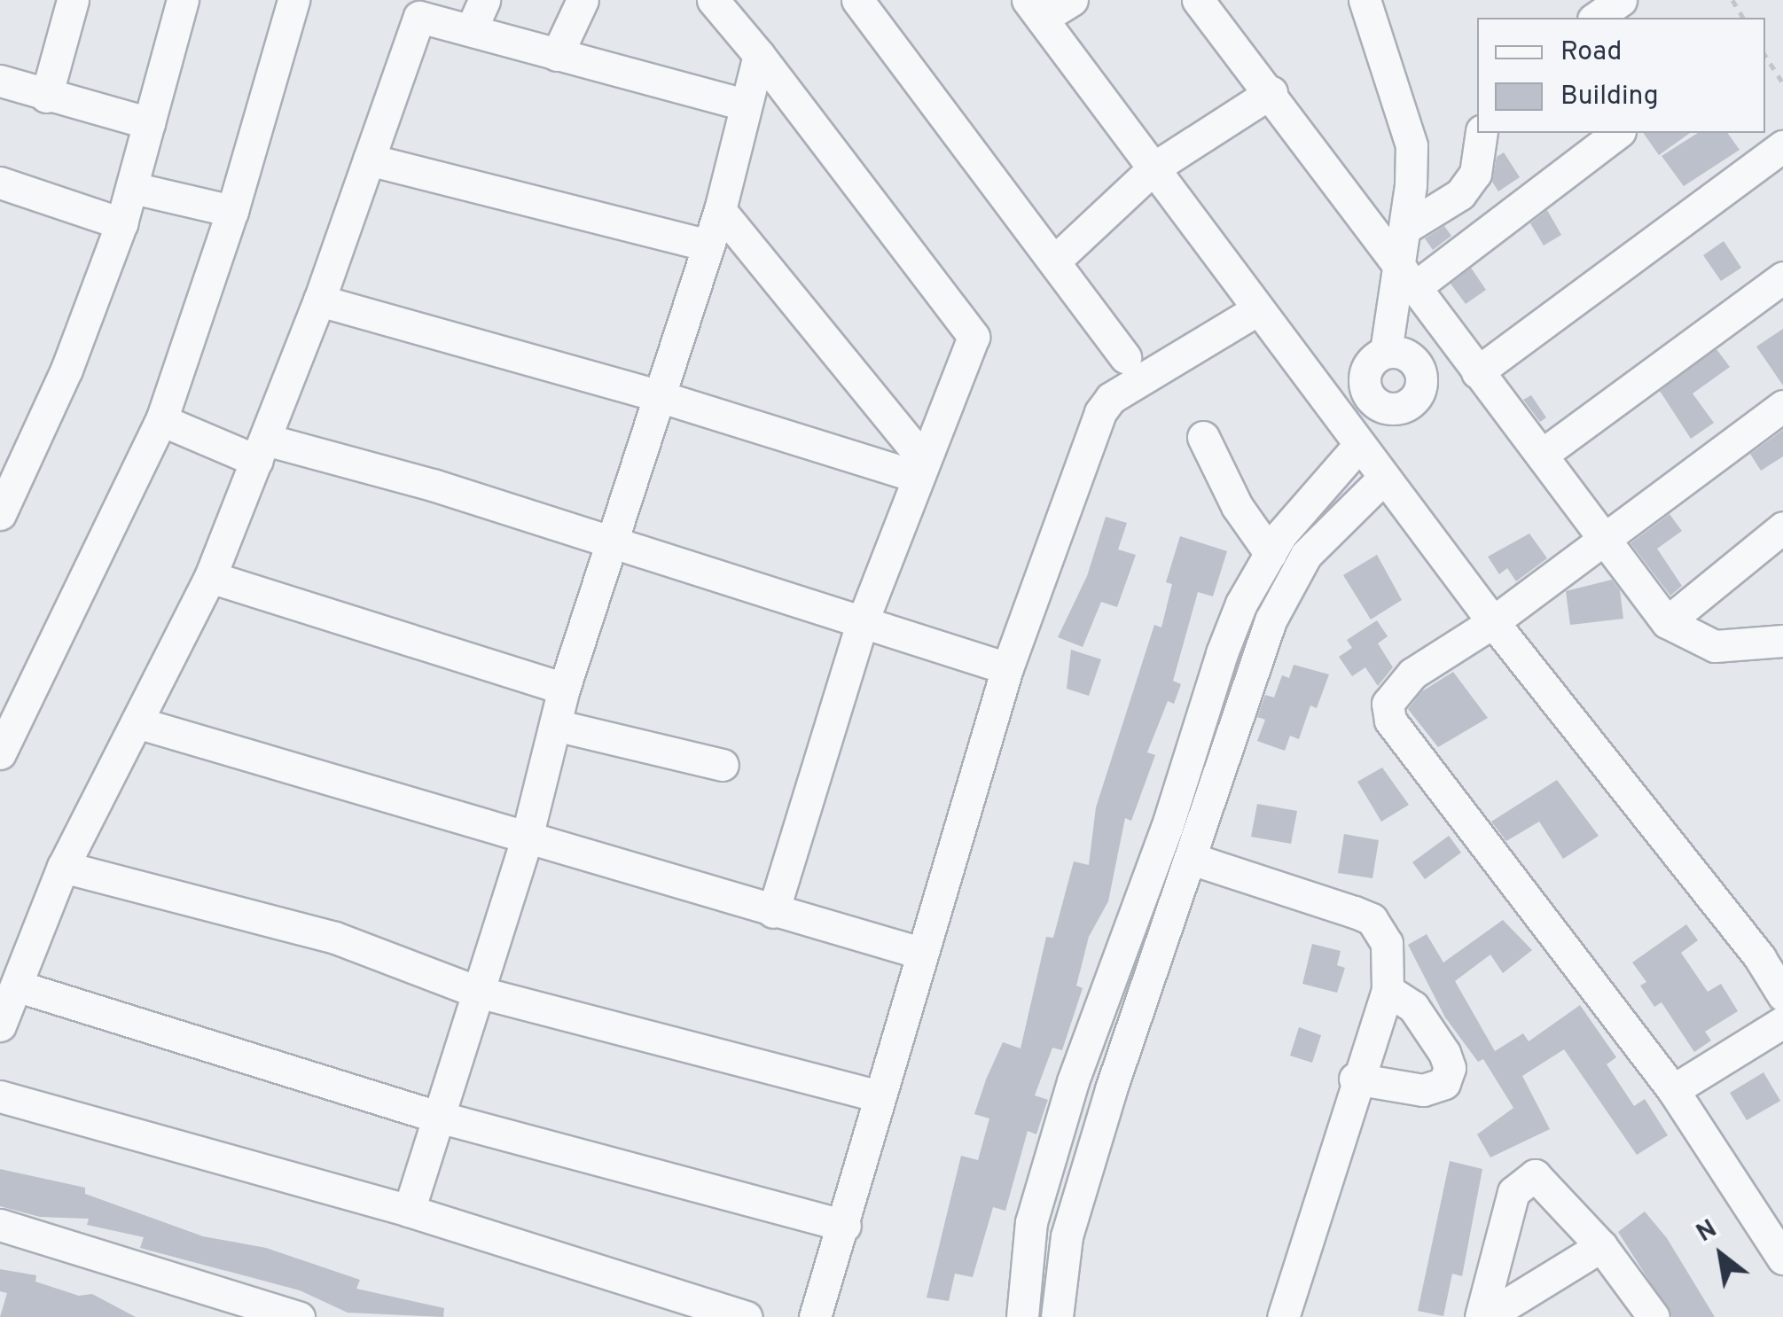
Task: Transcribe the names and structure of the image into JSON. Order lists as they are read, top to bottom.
{
  "legend": ["Road", "Building"],
  "north": "top left"
}
